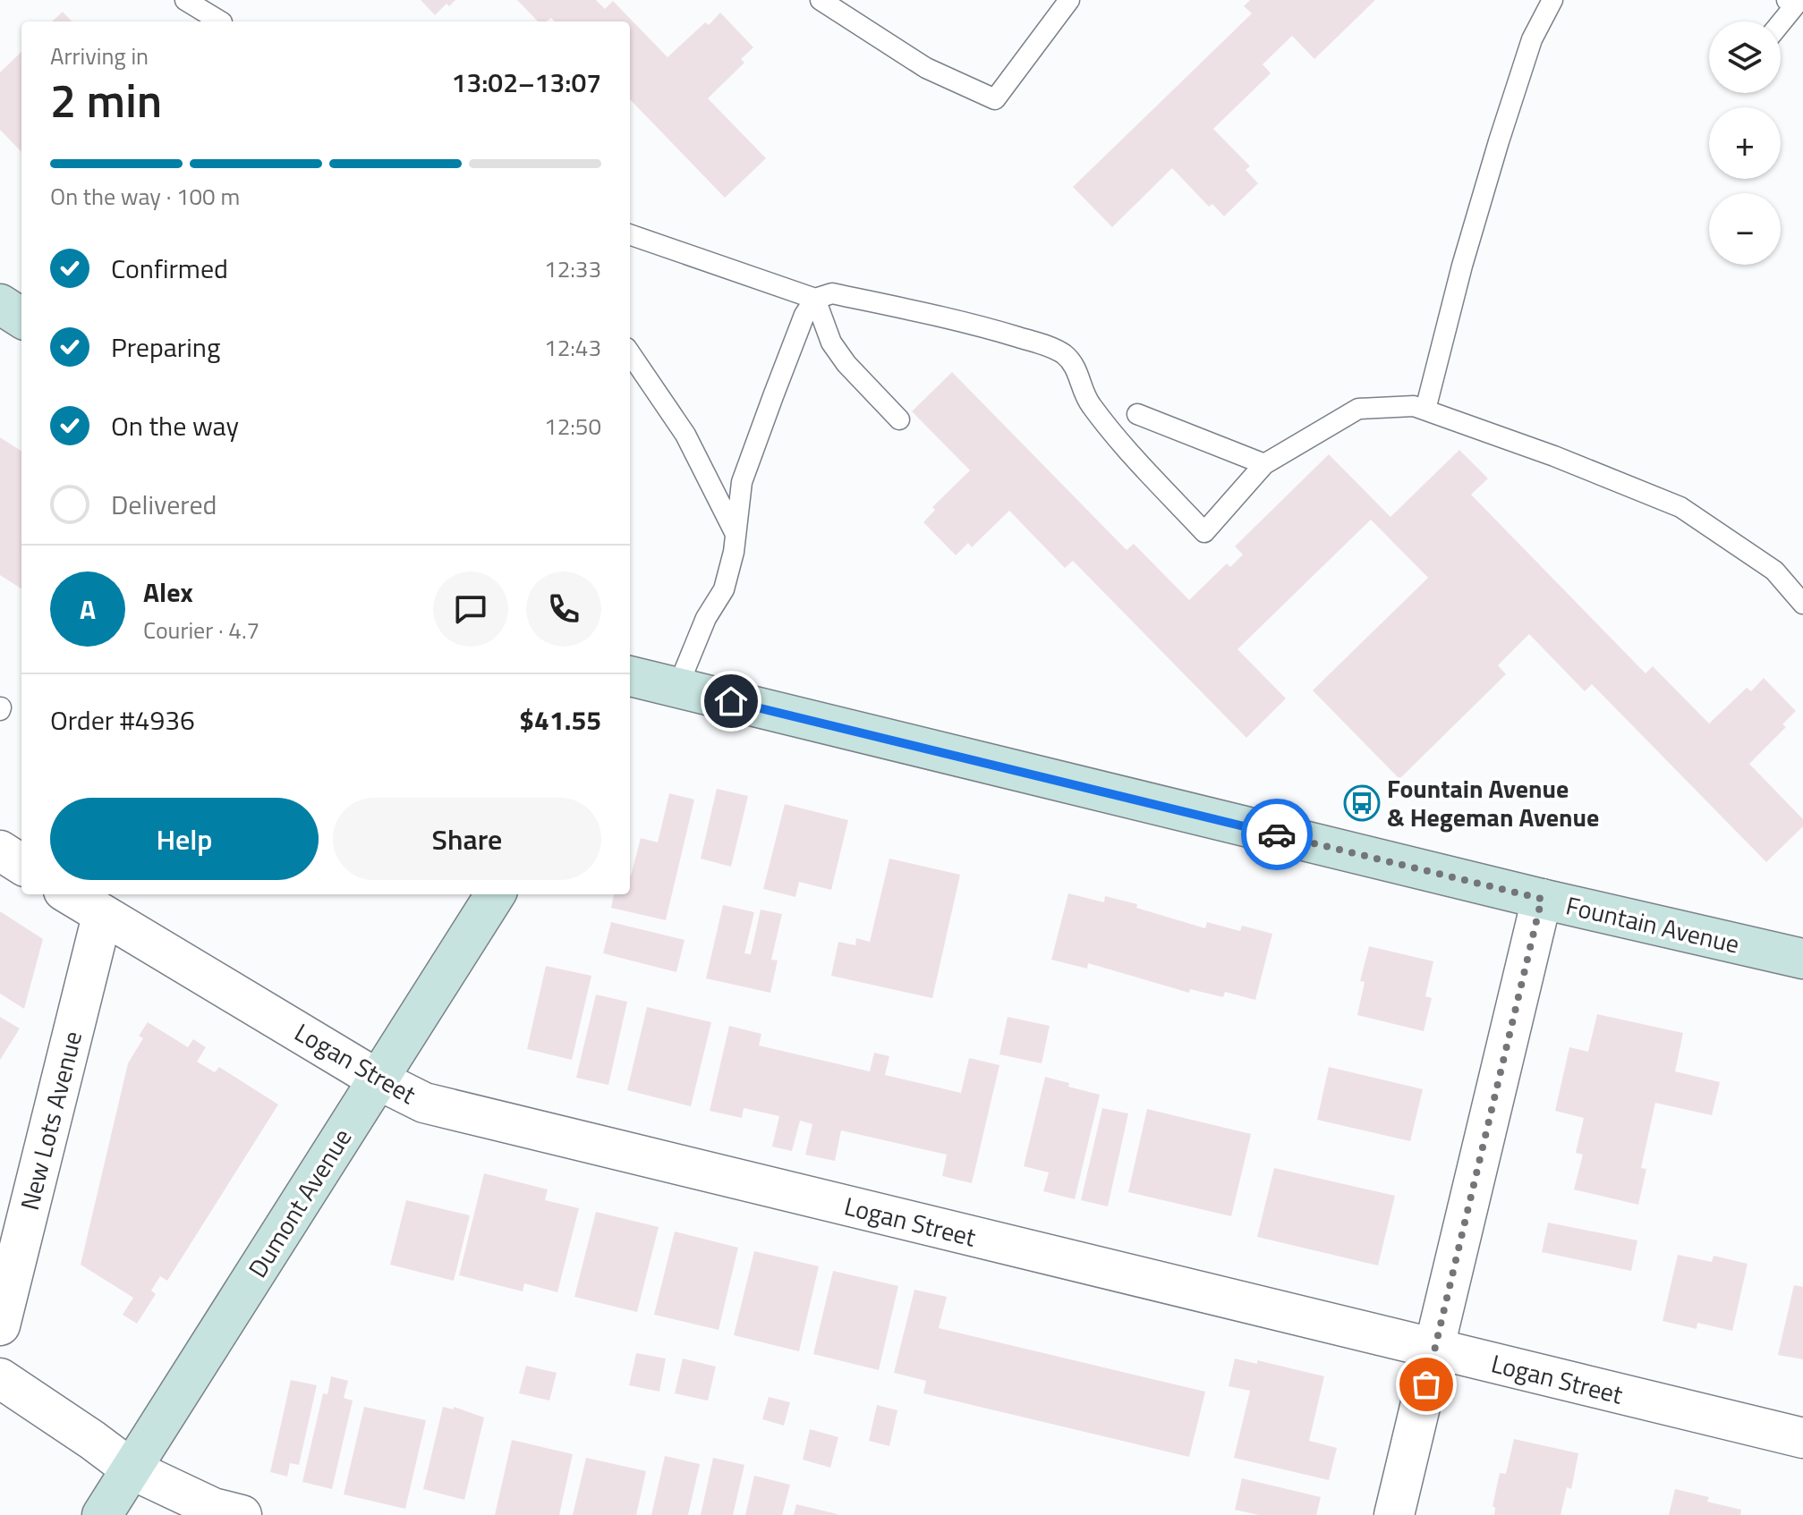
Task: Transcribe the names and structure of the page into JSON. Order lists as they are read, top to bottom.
{
  "streets": {
    "street": [
      "Fountain Avenue",
      "Logan Street",
      "New Lots Avenue",
      "Dumont Avenue"
    ]
  },
  "crossings": [
    ["Logan Street", "New Lots Avenue"],
    ["Logan Street", "Dumont Avenue"]
  ],
  "places": {
    "bus stop": ["Fountain Avenue & Hegeman Avenue"]
  },
  "page": {
    "map_buttons": ["+", "−"],
    "heading": ["2 min", "Arriving in", "13:02–13:07"],
    "panel": [
      "Alex",
      "Courier · 4.7",
      "Order #4936",
      "$41.55"
    ],
    "bar": "On the way · 100 m",
    "list": [
      ["Confirmed", "12:33"],
      ["Preparing", "12:43"],
      ["On the way", "12:50"],
      "Delivered"
    ],
    "round": "A",
    "buttons": ["Help", "Share"]
  }
}
